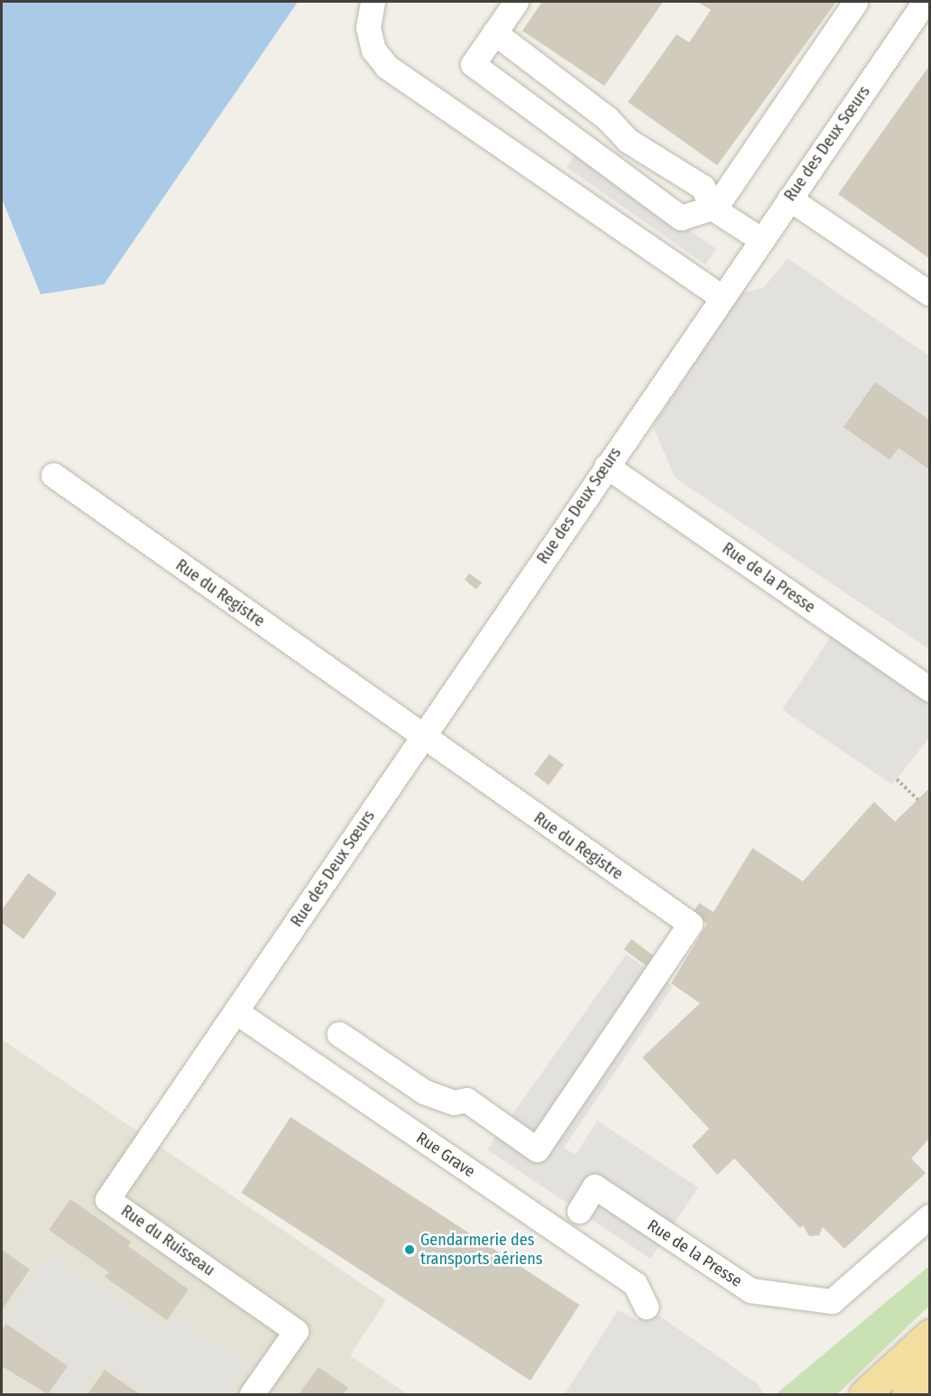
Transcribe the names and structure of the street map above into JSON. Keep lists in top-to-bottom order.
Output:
{
  "streets": {
    "lane": [
      "Rue des Deux Sœurs",
      "Rue de la Presse",
      "Rue du Registre",
      "Rue Grave",
      "Rue du Ruisseau"
    ]
  },
  "crossings": [
    ["Rue des Deux Sœurs", "Rue de la Presse"],
    ["Rue des Deux Sœurs", "Rue du Registre"],
    ["Rue des Deux Sœurs", "Rue Grave"],
    ["Rue des Deux Sœurs", "Rue du Ruisseau"],
    ["Rue Grave", "Rue du Ruisseau"]
  ],
  "places": ["Gendarmerie des transports aériens"]
}
